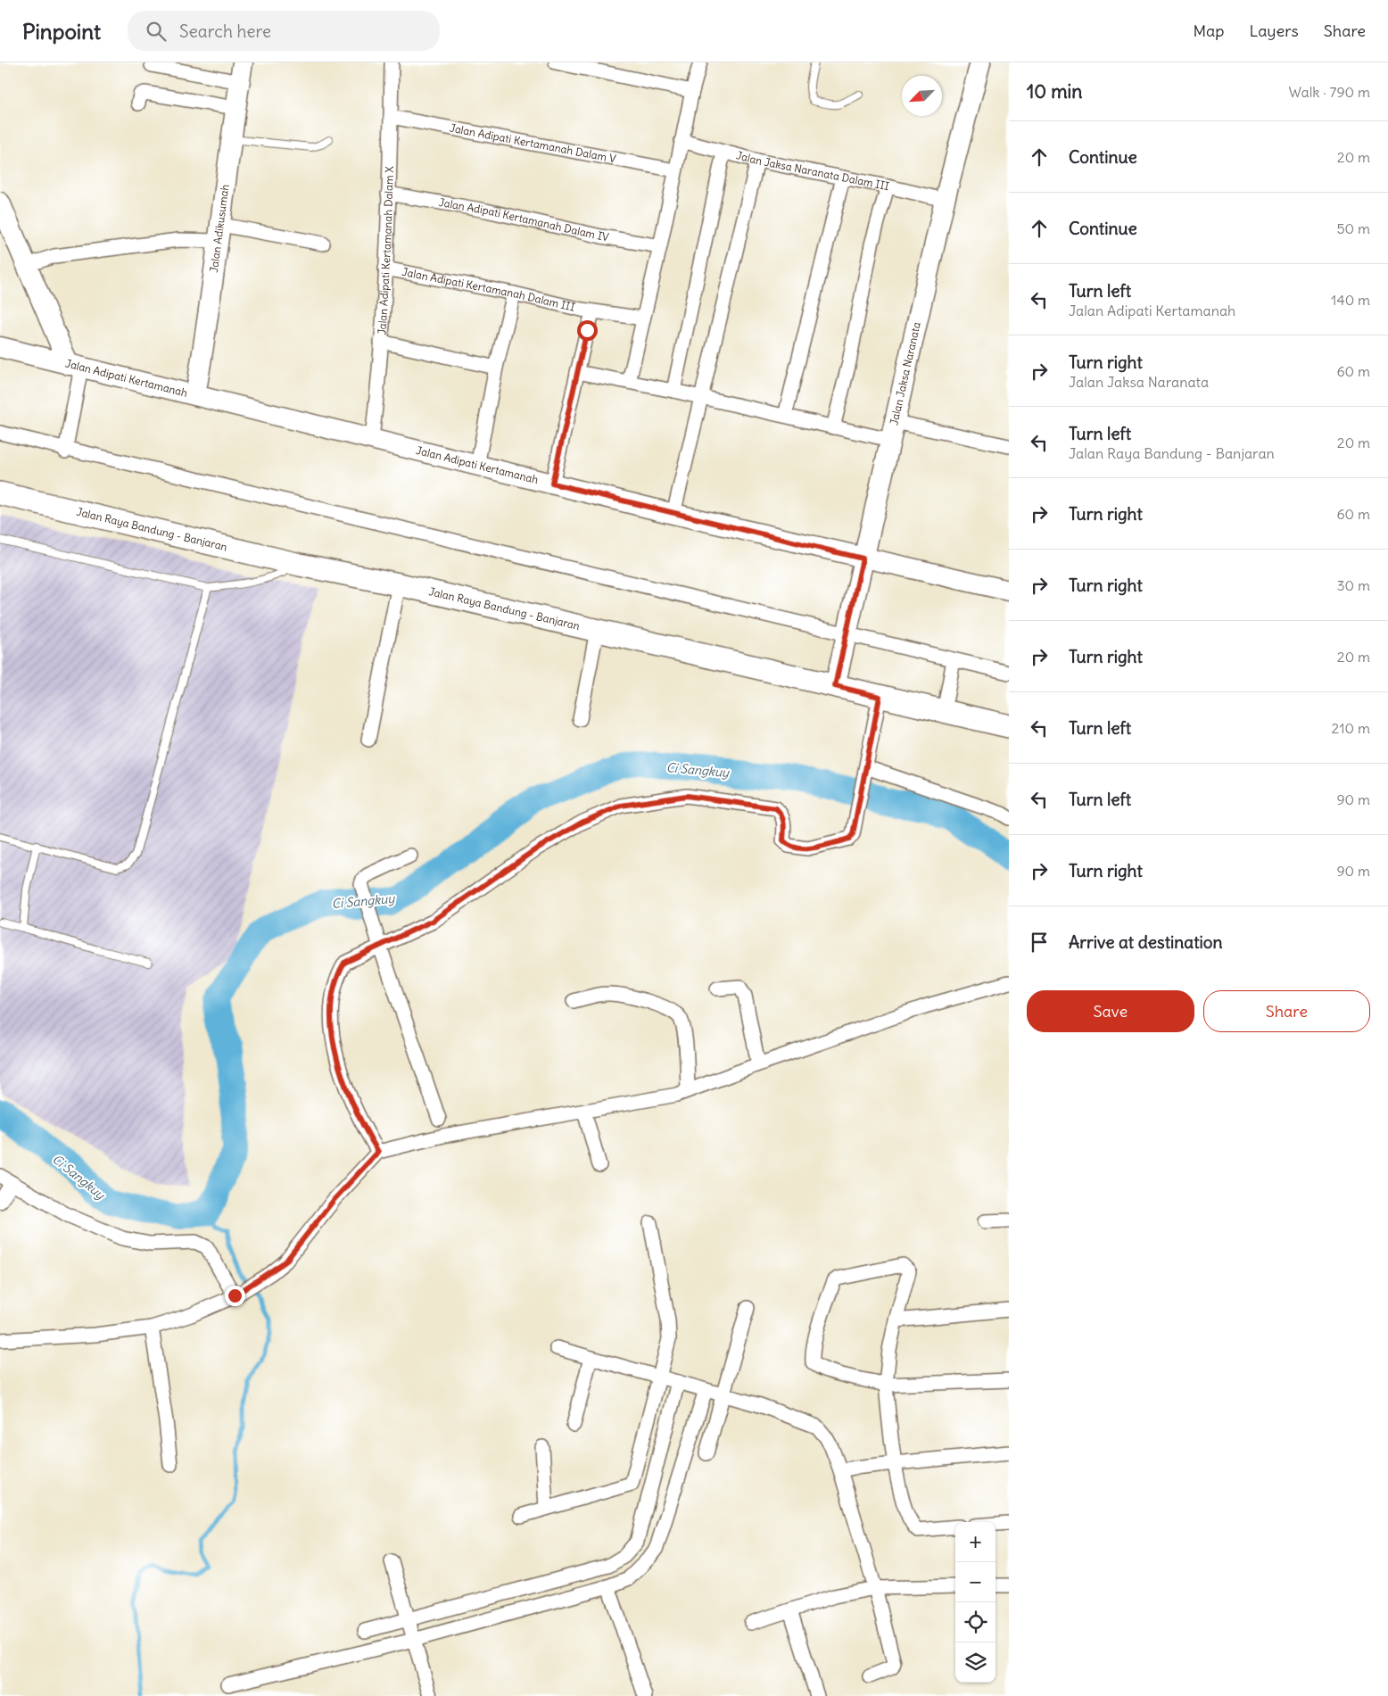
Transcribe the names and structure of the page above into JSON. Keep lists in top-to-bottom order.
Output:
{
  "streets": {
    "main road": [
      "Jalan Adikusumah",
      "Jalan Jaksa Naranata",
      "Jalan Adipati Kertamanah",
      "Jalan Raya Bandung - Banjaran"
    ],
    "street": [
      "Jalan Adipati Kertamanah Dalam V",
      "Jalan Jaksa Naranata Dalam III",
      "Jalan Adipati Kertamanah Dalam IV",
      "Jalan Adipati Kertamanah Dalam X",
      "Jalan Adipati Kertamanah Dalam III"
    ]
  },
  "crossings": [
    ["Jalan Adipati Kertamanah Dalam V", "Jalan Adipati Kertamanah Dalam X"],
    ["Jalan Jaksa Naranata Dalam III", "Jalan Jaksa Naranata"],
    ["Jalan Adipati Kertamanah Dalam IV", "Jalan Adipati Kertamanah Dalam X"],
    ["Jalan Adikusumah", "Jalan Adipati Kertamanah"],
    ["Jalan Adipati Kertamanah Dalam X", "Jalan Adipati Kertamanah Dalam III"],
    ["Jalan Adipati Kertamanah Dalam X", "Jalan Adipati Kertamanah"],
    ["Jalan Jaksa Naranata", "Jalan Adipati Kertamanah"],
    ["Jalan Jaksa Naranata", "Jalan Raya Bandung - Banjaran"]
  ],
  "water": ["Ci Sangkuy"],
  "north": "bottom left",
  "page": {
    "header": "Pinpoint",
    "search": "Search here",
    "nav": ["Map", "Layers", "Share"],
    "heading": ["10 min", "Walk · 790 m"],
    "list": [
      ["Continue", "20 m"],
      ["Continue", "50 m"],
      ["Turn left", "Jalan Adipati Kertamanah", "140 m"],
      ["Turn right", "Jalan Jaksa Naranata", "60 m"],
      ["Turn left", "Jalan Raya Bandung - Banjaran", "20 m"],
      ["Turn right", "60 m"],
      ["Turn right", "30 m"],
      ["Turn right", "20 m"],
      ["Turn left", "210 m"],
      ["Turn left", "90 m"],
      ["Turn right", "90 m"],
      "Arrive at destination"
    ],
    "buttons": ["Save", "Share"],
    "map_buttons": ["+", "−"]
  }
}
